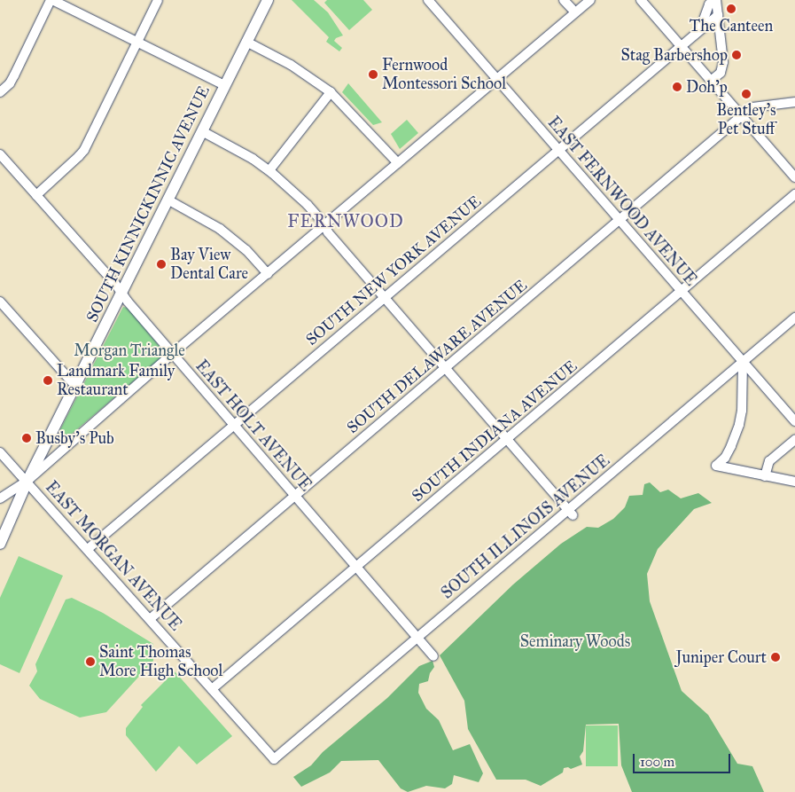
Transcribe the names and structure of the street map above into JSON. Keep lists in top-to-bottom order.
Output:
{
  "streets": {
    "main road": ["SOUTH KINNICKINNIC AVENUE"],
    "street": [
      "EAST FERNWOOD AVENUE",
      "SOUTH NEW YORK AVENUE",
      "SOUTH DELAWARE AVENUE",
      "EAST HOLT AVENUE",
      "SOUTH INDIANA AVENUE",
      "SOUTH ILLINOIS AVENUE",
      "EAST MORGAN AVENUE"
    ]
  },
  "crossings": [
    ["EAST FERNWOOD AVENUE", "SOUTH NEW YORK AVENUE"],
    ["EAST FERNWOOD AVENUE", "SOUTH DELAWARE AVENUE"],
    ["EAST FERNWOOD AVENUE", "SOUTH INDIANA AVENUE"],
    ["EAST FERNWOOD AVENUE", "SOUTH ILLINOIS AVENUE"],
    ["SOUTH KINNICKINNIC AVENUE", "EAST HOLT AVENUE"],
    ["SOUTH KINNICKINNIC AVENUE", "EAST MORGAN AVENUE"],
    ["SOUTH NEW YORK AVENUE", "EAST HOLT AVENUE"],
    ["SOUTH NEW YORK AVENUE", "EAST MORGAN AVENUE"],
    ["SOUTH DELAWARE AVENUE", "EAST HOLT AVENUE"],
    ["SOUTH DELAWARE AVENUE", "EAST MORGAN AVENUE"],
    ["EAST HOLT AVENUE", "SOUTH INDIANA AVENUE"],
    ["EAST HOLT AVENUE", "SOUTH ILLINOIS AVENUE"],
    ["SOUTH INDIANA AVENUE", "EAST MORGAN AVENUE"],
    ["SOUTH ILLINOIS AVENUE", "EAST MORGAN AVENUE"]
  ],
  "districts": ["FERNWOOD"],
  "parks": ["Morgan Triangle", "Seminary Woods"],
  "places": [
    "The Canteen",
    "Stag Barbershop",
    "Fernwood Montessori School",
    "Doh'p",
    "Bentley's Pet Stuff",
    "Bay View Dental Care",
    "Landmark Family Restaurant",
    "Busby's Pub",
    "Juniper Court",
    "Saint Thomas More High School"
  ],
  "scale_bar": "100 m"
}
